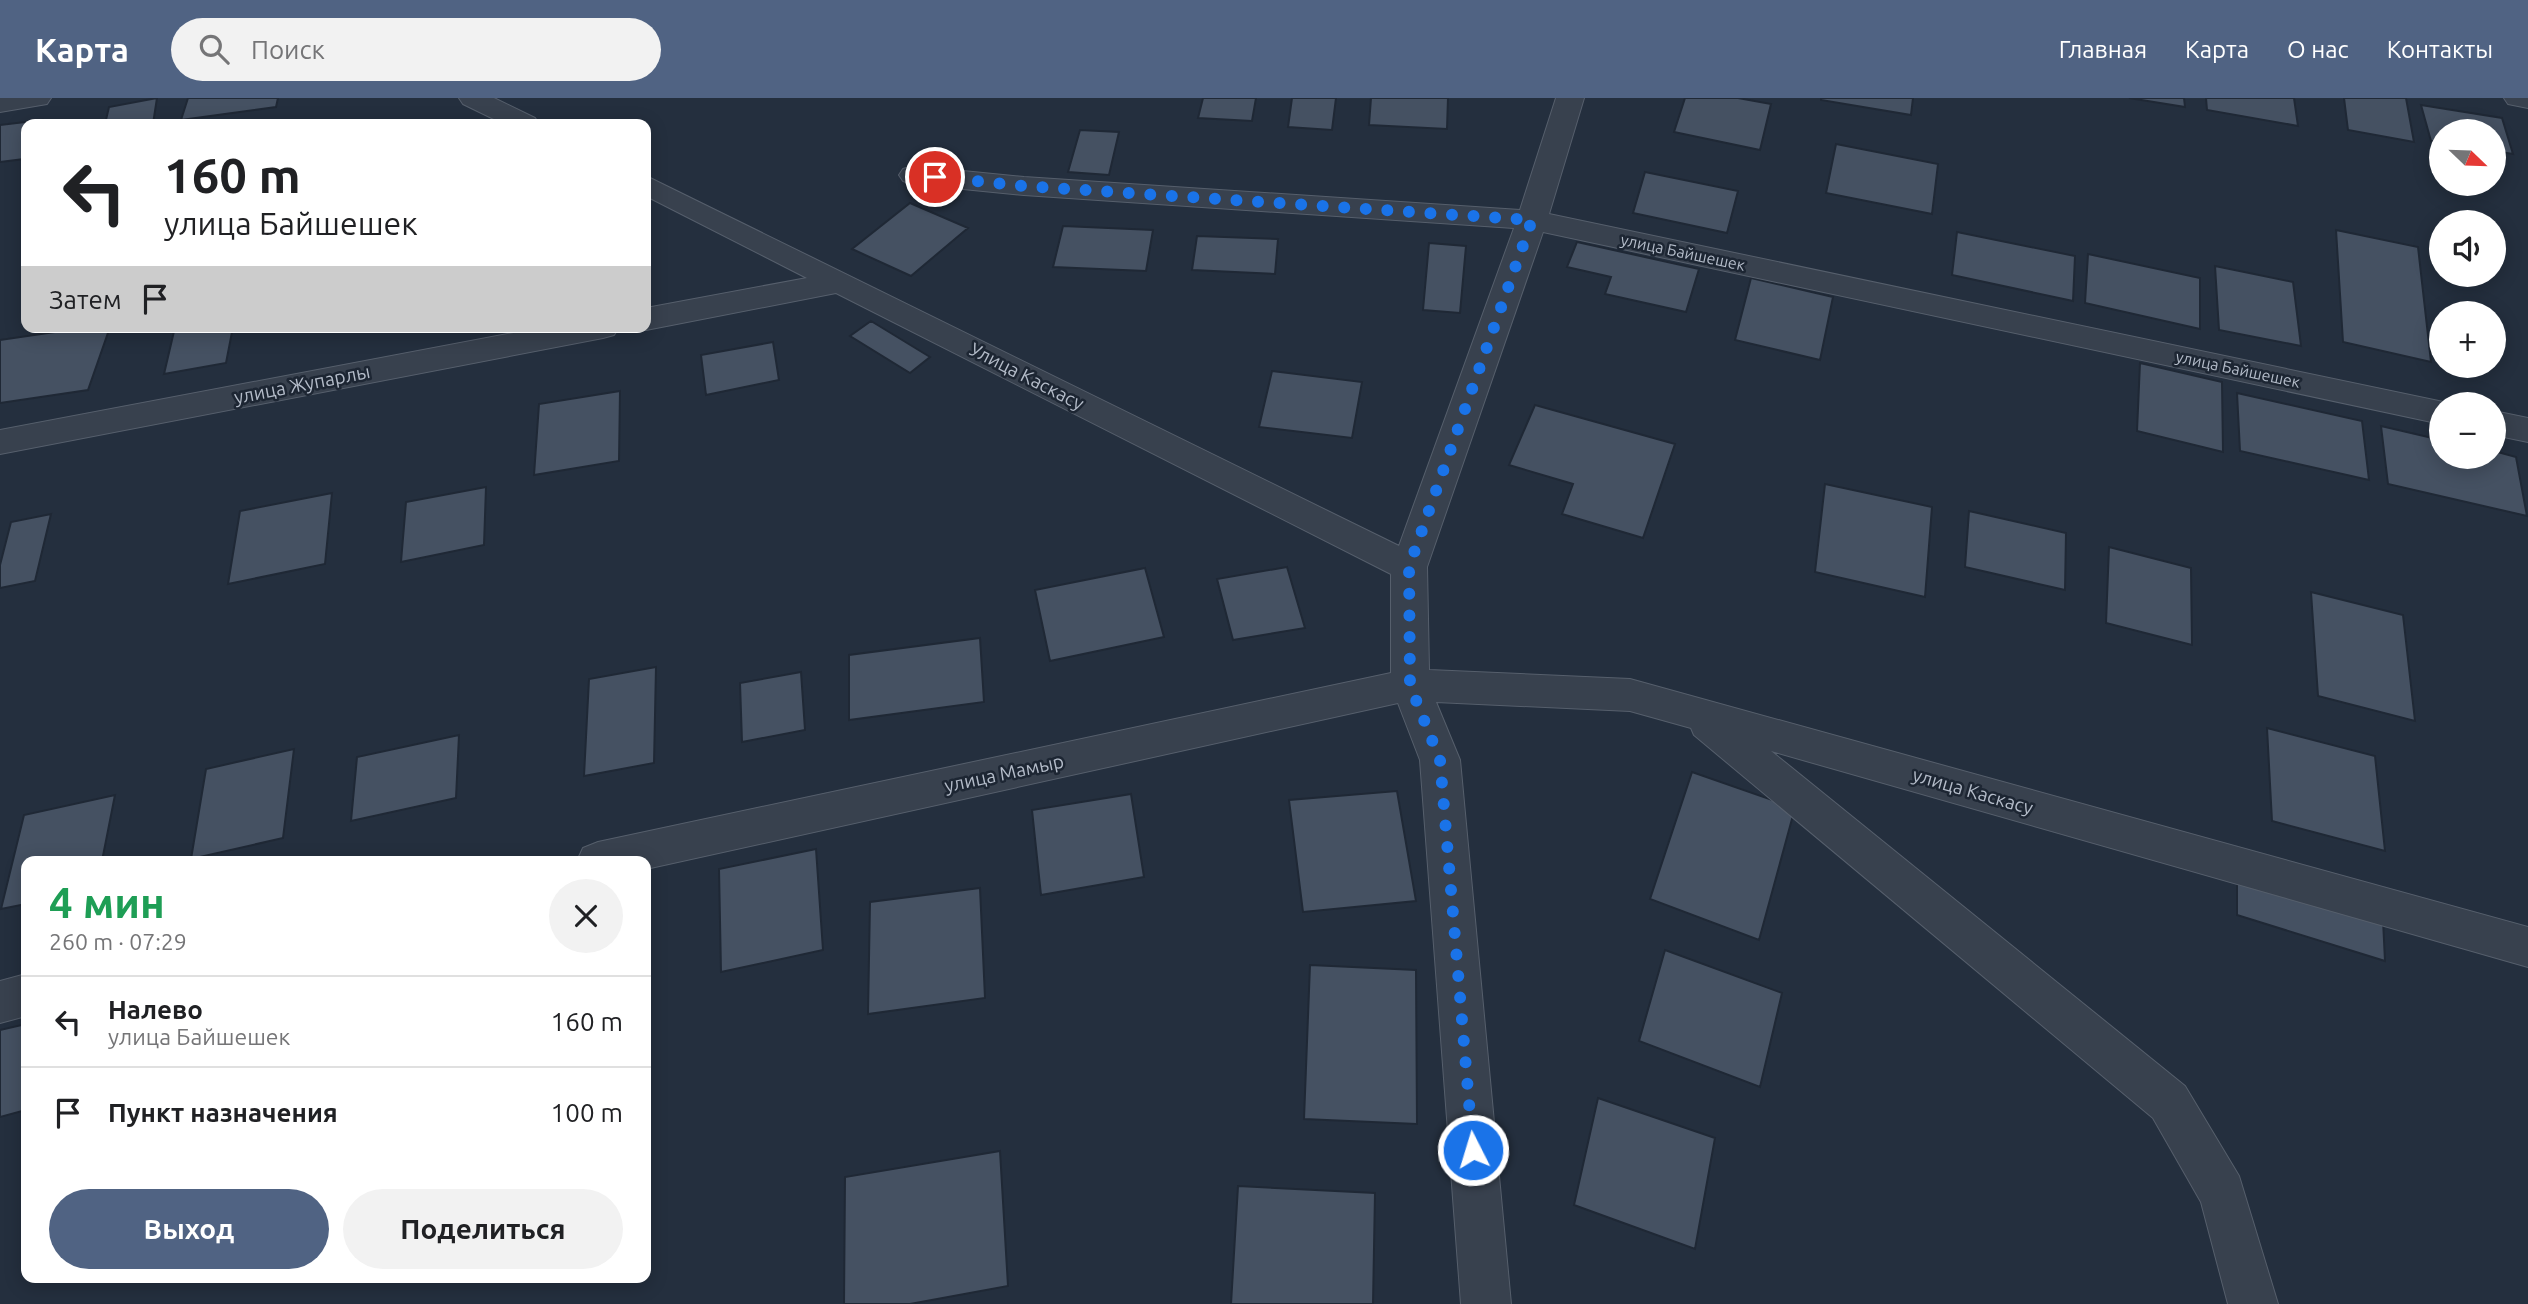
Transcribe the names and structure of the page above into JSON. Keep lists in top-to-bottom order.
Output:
{
  "streets": {
    "street": [
      "улица Байшешек",
      "Улица Каскасу",
      "улица Жупарлы",
      "улица Мамыр",
      "улица Каскасу"
    ]
  },
  "crossings": [
    ["улица Мамыр", "улица Каскасу"]
  ],
  "north": "bottom right",
  "page": {
    "header": "Карта",
    "search": "Поиск",
    "nav": [
      "Главная",
      "Карта",
      "О нас",
      "Контакты"
    ],
    "map_buttons": ["+", "−"],
    "turn": ["160 m", "улица Байшешек"],
    "then": "Затем",
    "heading": ["4 мин", "260 m · 07:29"],
    "list": [
      {
        "name": "Налево",
        "note": "улица Байшешек",
        "value": "160 m"
      },
      {
        "name": "Пункт назначения",
        "value": "100 m"
      }
    ],
    "buttons": ["Выход", "Поделиться"]
  }
}
